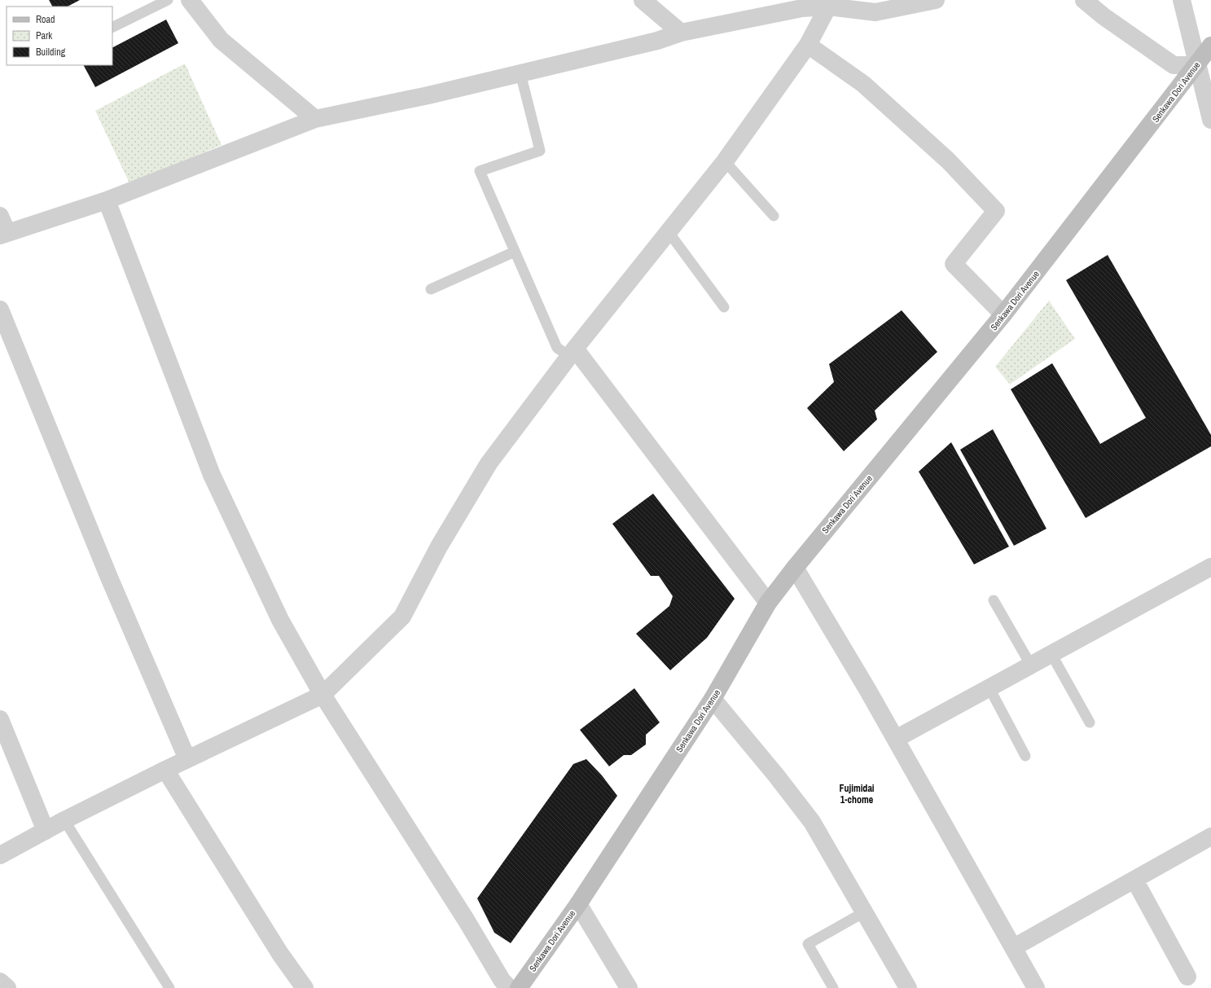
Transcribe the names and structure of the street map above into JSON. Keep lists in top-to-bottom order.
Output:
{
  "streets": {
    "main road": ["Senkawa Dori Avenue"]
  },
  "districts": ["Fujimidai 1-chome"],
  "legend": ["Road", "Park", "Building"]
}
